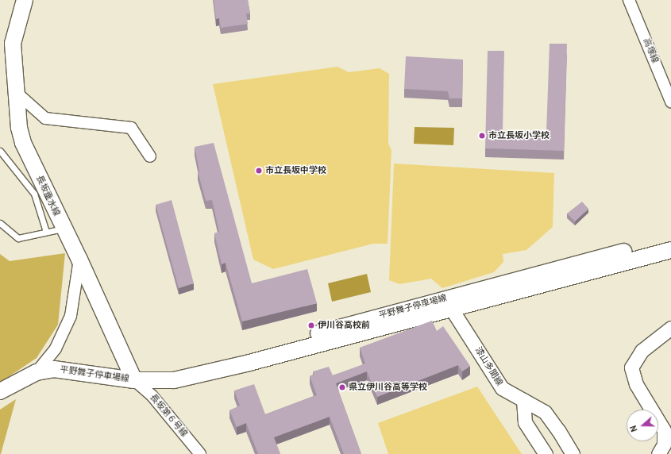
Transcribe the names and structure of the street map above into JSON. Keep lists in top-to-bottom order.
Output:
{
  "streets": {
    "main road": ["長坂垂水線", "平野舞子停車場線"],
    "street": ["高塚線", "漆山多聞線", "長坂第６号線"]
  },
  "crossings": [
    ["長坂垂水線", "平野舞子停車場線"],
    ["長坂垂水線", "長坂第６号線"],
    ["平野舞子停車場線", "漆山多聞線"],
    ["平野舞子停車場線", "長坂第６号線"]
  ],
  "places": [
    "市立長坂小学校",
    "市立長坂中学校",
    "伊川谷高校前",
    "県立伊川谷高等学校"
  ],
  "north": "left"
}
